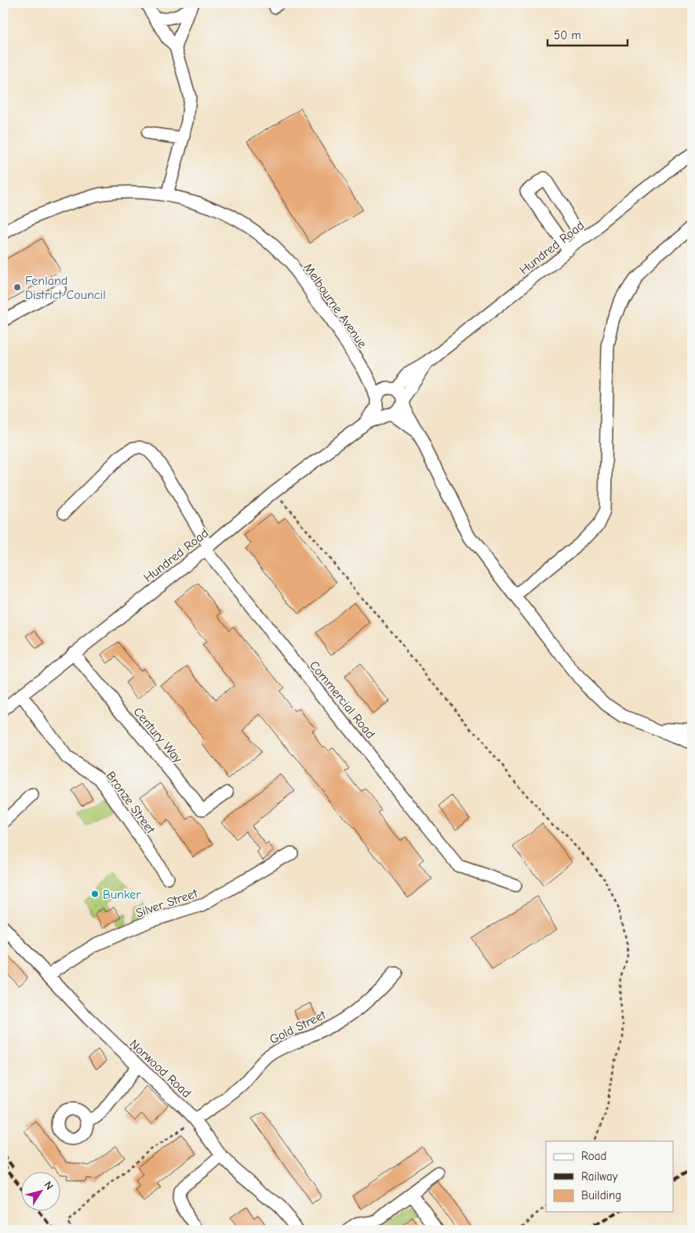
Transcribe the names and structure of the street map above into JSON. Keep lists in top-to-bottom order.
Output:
{
  "streets": {
    "street": [
      "Hundred Road",
      "Melbourne Avenue",
      "Commercial Road",
      "Century Way",
      "Bronze Street",
      "Silver Street",
      "Gold Street",
      "Norwood Road"
    ]
  },
  "crossings": [
    ["Hundred Road", "Melbourne Avenue"],
    ["Hundred Road", "Commercial Road"],
    ["Hundred Road", "Century Way"],
    ["Hundred Road", "Bronze Street"],
    ["Silver Street", "Norwood Road"],
    ["Gold Street", "Norwood Road"]
  ],
  "places": ["Fenland District Council", "Bunker"],
  "legend": ["Road", "Railway", "Building"],
  "scale_bar": "50 m",
  "north": "top right"
}
